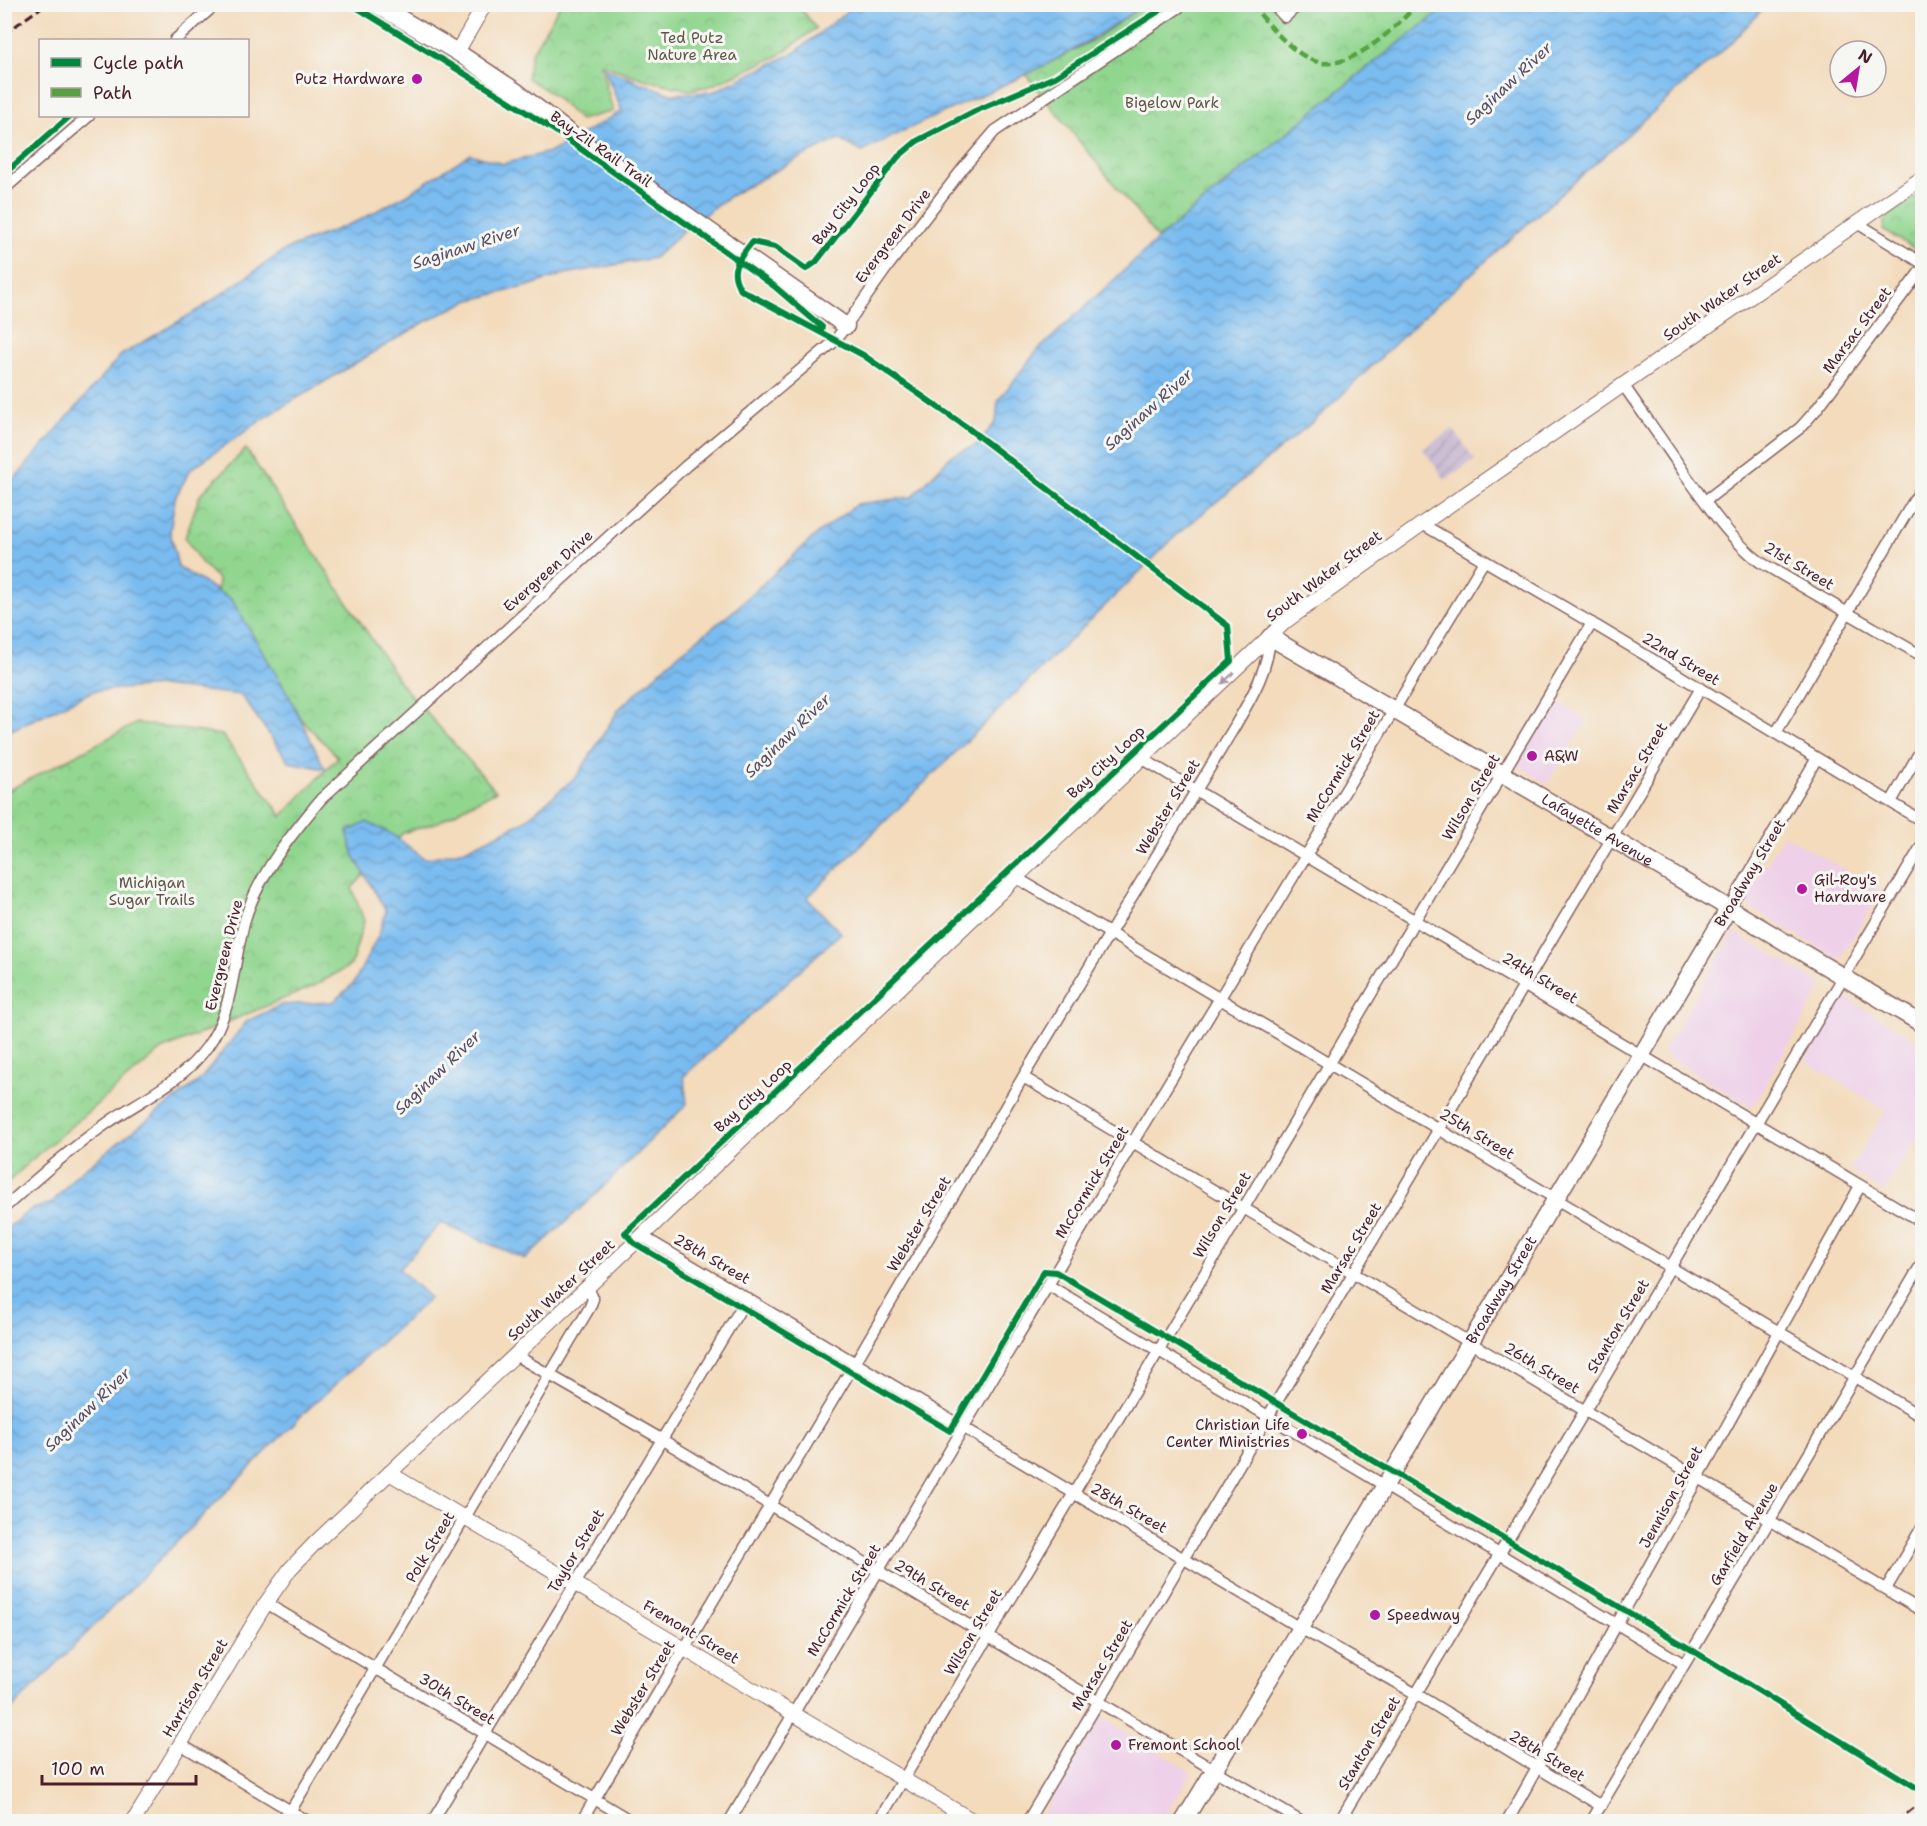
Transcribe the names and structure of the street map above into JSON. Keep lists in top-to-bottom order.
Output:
{
  "streets": {
    "main road": ["Lafayette Avenue", "Broadway Street"],
    "street": [
      "Evergreen Drive",
      "South Water Street",
      "Marsac Street",
      "21st Street",
      "22nd Street",
      "McCormick Street",
      "Wilson Street",
      "Webster Street",
      "24th Street",
      "25th Street",
      "28th Street",
      "Stanton Street",
      "26th Street",
      "Jennison Street",
      "Garfield Avenue",
      "Polk Street",
      "Taylor Street",
      "29th Street",
      "Fremont Street",
      "Harrison Street",
      "30th Street"
    ],
    "cycle path": ["Bay-Zil Rail Trail", "Bay City Loop"]
  },
  "crossings": [
    ["South Water Street", "21st Street"],
    ["South Water Street", "22nd Street"],
    ["South Water Street", "Webster Street"],
    ["South Water Street", "Lafayette Avenue"],
    ["South Water Street", "24th Street"],
    ["South Water Street", "25th Street"],
    ["South Water Street", "28th Street"],
    ["South Water Street", "Polk Street"],
    ["South Water Street", "29th Street"],
    ["South Water Street", "Fremont Street"],
    ["South Water Street", "Harrison Street"],
    ["South Water Street", "30th Street"],
    ["Marsac Street", "21st Street"],
    ["Marsac Street", "22nd Street"],
    ["Marsac Street", "Lafayette Avenue"],
    ["Marsac Street", "24th Street"],
    ["Marsac Street", "25th Street"],
    ["Marsac Street", "28th Street"],
    ["Marsac Street", "26th Street"],
    ["Marsac Street", "29th Street"],
    ["22nd Street", "McCormick Street"],
    ["22nd Street", "Wilson Street"],
    ["22nd Street", "Broadway Street"],
    ["McCormick Street", "Lafayette Avenue"],
    ["McCormick Street", "24th Street"],
    ["McCormick Street", "25th Street"],
    ["McCormick Street", "28th Street"],
    ["McCormick Street", "26th Street"],
    ["McCormick Street", "29th Street"],
    ["McCormick Street", "Fremont Street"],
    ["Wilson Street", "Lafayette Avenue"],
    ["Wilson Street", "24th Street"],
    ["Wilson Street", "25th Street"],
    ["Wilson Street", "28th Street"],
    ["Wilson Street", "26th Street"],
    ["Wilson Street", "29th Street"],
    ["Wilson Street", "Fremont Street"],
    ["Webster Street", "Lafayette Avenue"],
    ["Webster Street", "24th Street"],
    ["Webster Street", "25th Street"],
    ["Webster Street", "28th Street"],
    ["Webster Street", "26th Street"],
    ["Webster Street", "29th Street"],
    ["Webster Street", "Fremont Street"],
    ["Webster Street", "30th Street"],
    ["Lafayette Avenue", "Broadway Street"],
    ["Lafayette Avenue", "Stanton Street"],
    ["Broadway Street", "24th Street"],
    ["Broadway Street", "25th Street"],
    ["Broadway Street", "28th Street"],
    ["Broadway Street", "26th Street"],
    ["Broadway Street", "29th Street"],
    ["24th Street", "Stanton Street"],
    ["24th Street", "Jennison Street"],
    ["25th Street", "Stanton Street"],
    ["25th Street", "Jennison Street"],
    ["25th Street", "Garfield Avenue"],
    ["28th Street", "Stanton Street"],
    ["28th Street", "Jennison Street"],
    ["28th Street", "Garfield Avenue"],
    ["28th Street", "Taylor Street"],
    ["Stanton Street", "26th Street"],
    ["26th Street", "Jennison Street"],
    ["26th Street", "Garfield Avenue"],
    ["Polk Street", "29th Street"],
    ["Polk Street", "Fremont Street"],
    ["Polk Street", "30th Street"],
    ["Taylor Street", "29th Street"],
    ["Taylor Street", "Fremont Street"],
    ["Taylor Street", "30th Street"],
    ["Harrison Street", "30th Street"]
  ],
  "water": ["Saginaw River"],
  "parks": ["Ted Putz Nature Area", "Bigelow Park", "Michigan Sugar Trails"],
  "places": [
    "Putz Hardware",
    "A&W",
    "Gil-Roy's Hardware",
    "Christian Life Center Ministries",
    "Speedway",
    "Fremont School"
  ],
  "legend": ["Cycle path", "Path"],
  "scale_bar": "100 m",
  "north": "top right"
}
